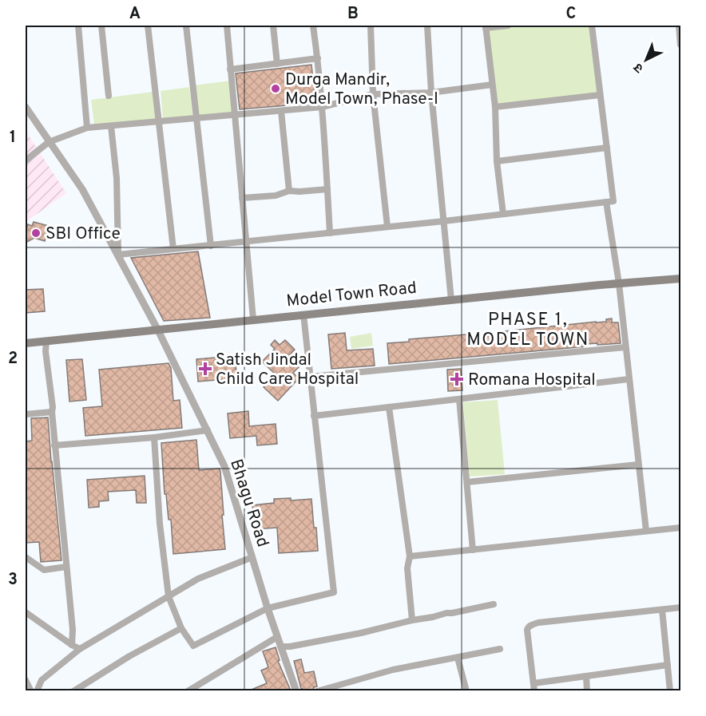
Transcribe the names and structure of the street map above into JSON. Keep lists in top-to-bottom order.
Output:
{
  "streets": {
    "main road": ["Model Town Road"],
    "street": ["Bhagu Road"]
  },
  "crossings": [
    ["Model Town Road", "Bhagu Road"]
  ],
  "districts": ["PHASE 1, MODEL TOWN"],
  "places": {
    "other": ["Durga Mandir, Model Town, Phase-I", "SBI Office"],
    "health": ["Satish Jindal Child Care Hospital", "Romana Hospital"]
  },
  "north": "bottom left",
  "grid": {
    "columns": ["A", "B", "C"],
    "rows": ["1", "2", "3"]
  }
}
